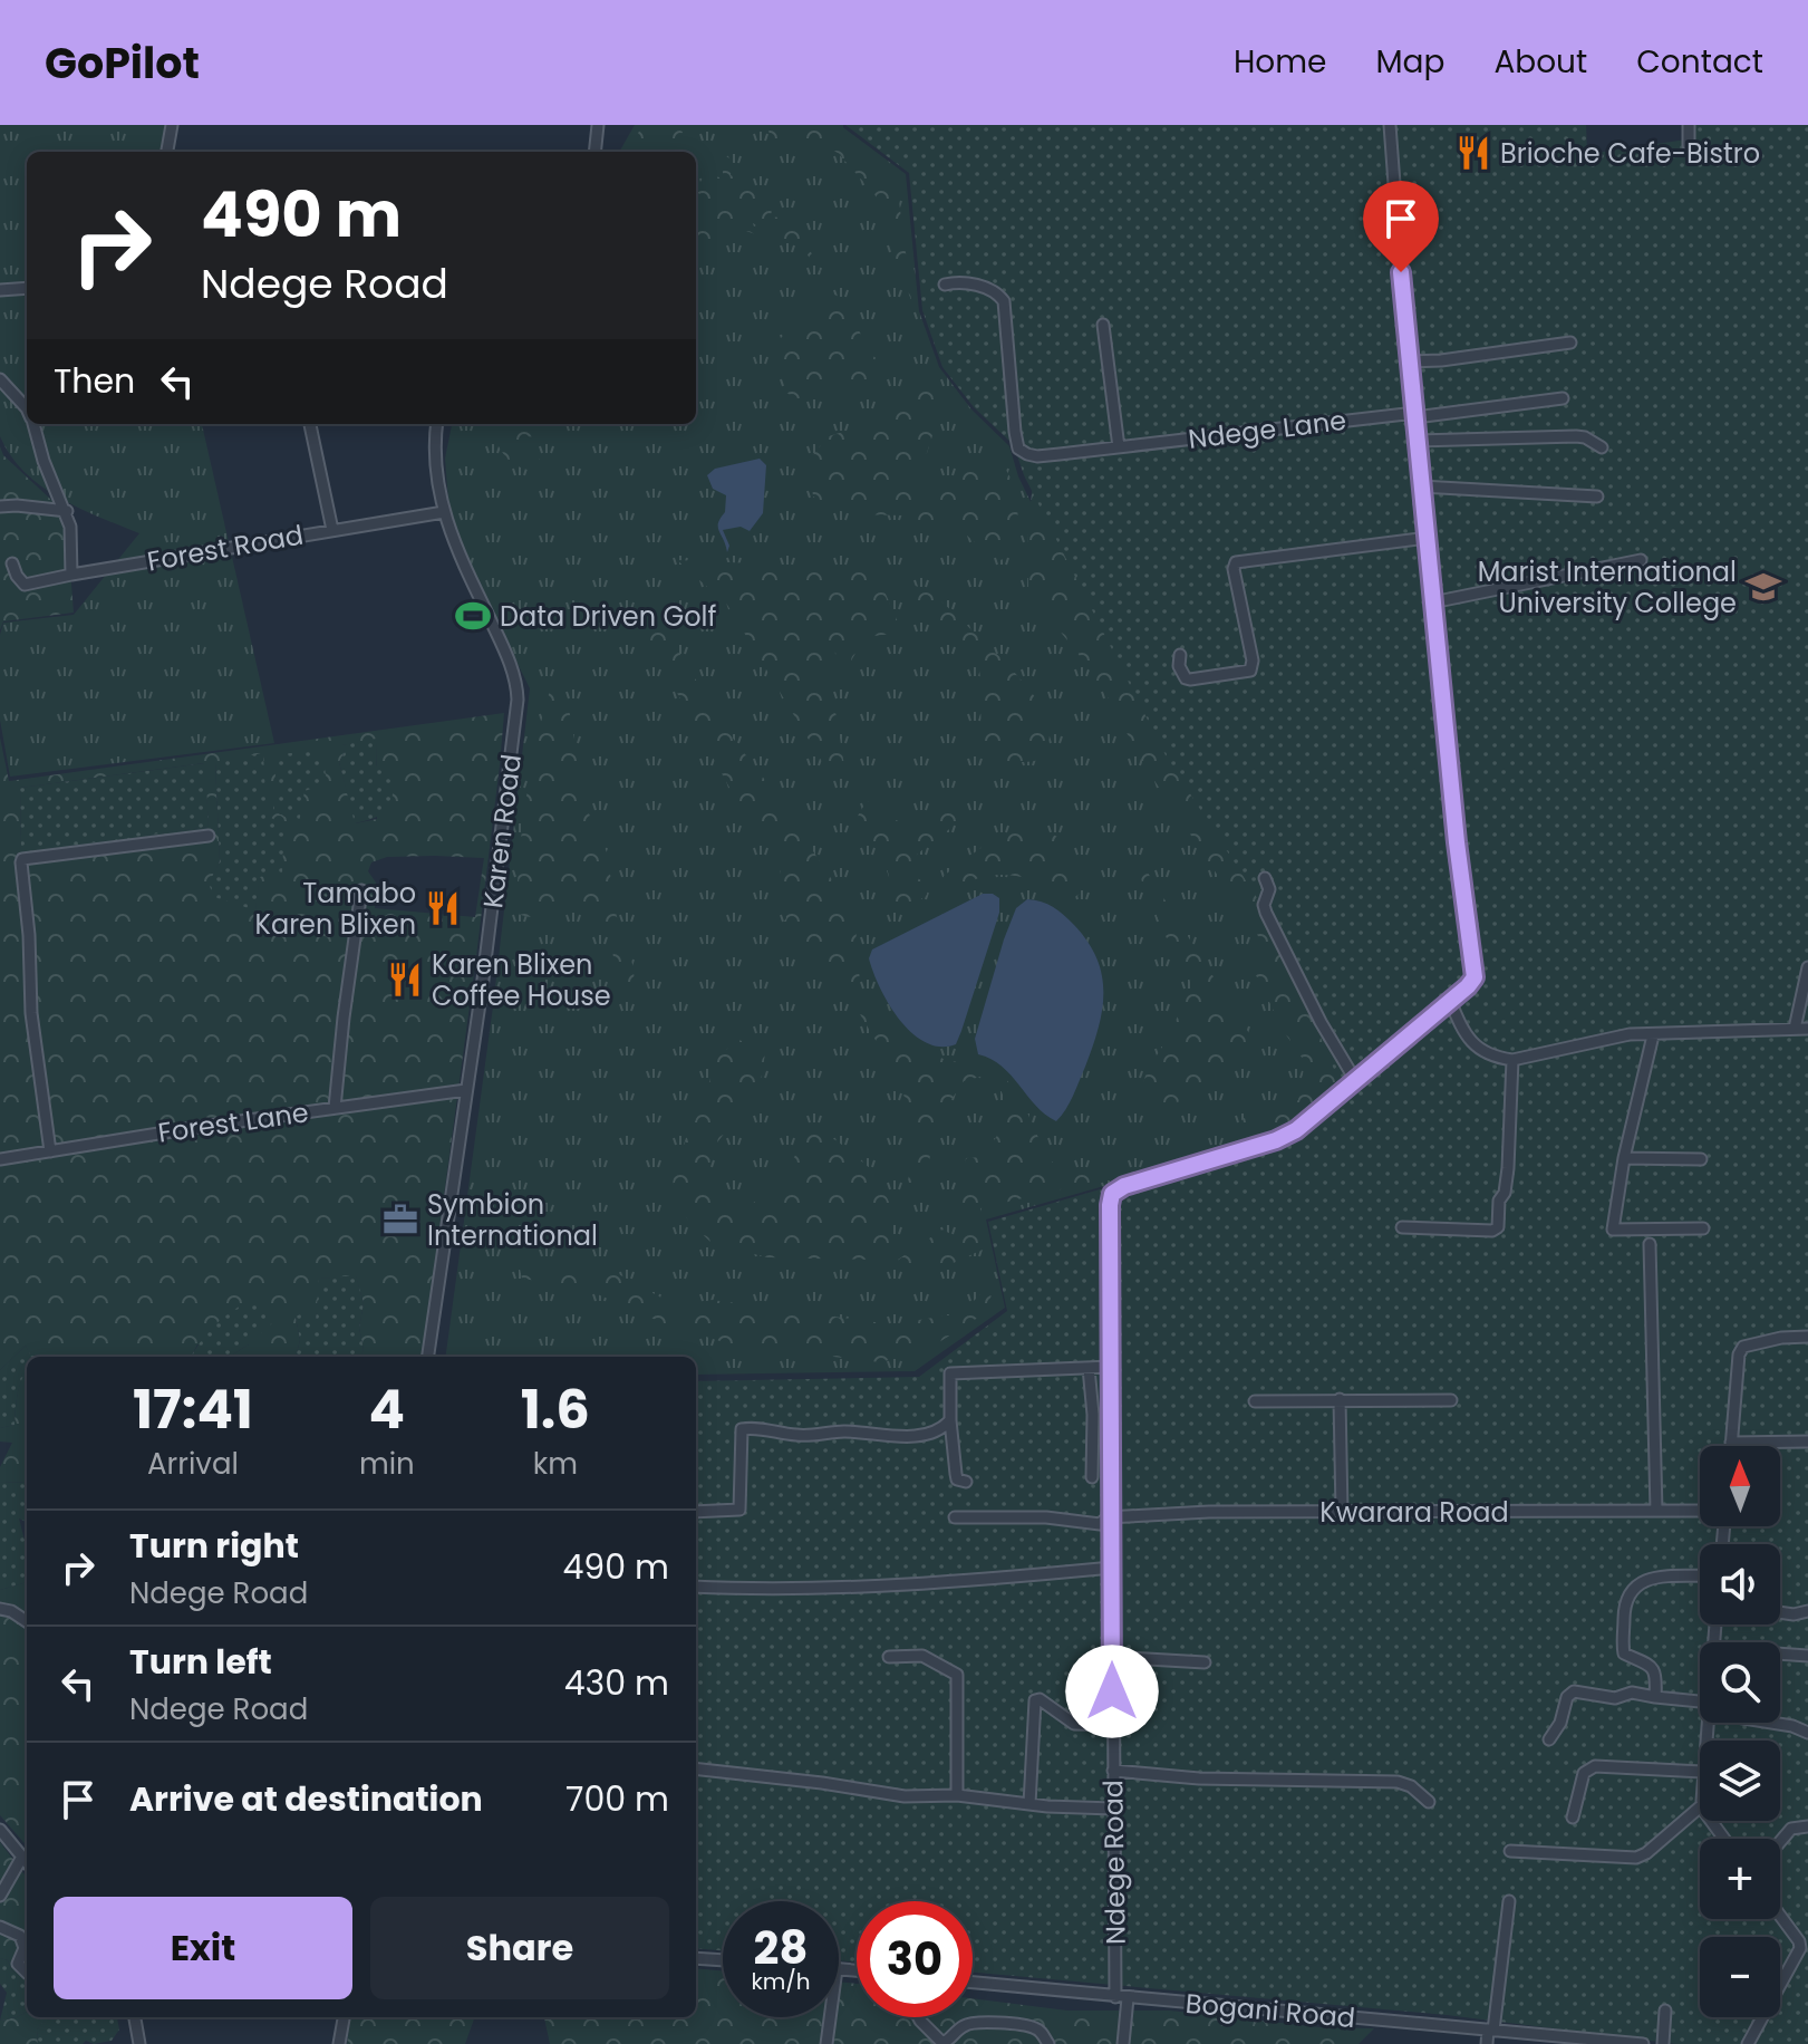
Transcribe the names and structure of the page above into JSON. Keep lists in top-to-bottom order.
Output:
{
  "streets": {
    "street": [
      "Ndege Lane",
      "Forest Road",
      "Karen Road",
      "Forest Lane",
      "Kwarara Road",
      "Ndege Road",
      "Bogani Road"
    ]
  },
  "crossings": [
    ["Ndege Lane", "Ndege Road"],
    ["Forest Road", "Karen Road"],
    ["Karen Road", "Forest Lane"],
    ["Kwarara Road", "Ndege Road"],
    ["Ndege Road", "Bogani Road"]
  ],
  "places": {
    "restaurant": ["Brioche Cafe-Bistro", "Tamabo Karen Blixen", "Karen Blixen Coffee House"],
    "school or university": ["Marist International University College"],
    "sports": ["Data Driven Golf"],
    "office": ["Symbion International"]
  },
  "north": "top",
  "page": {
    "header": "GoPilot",
    "nav": [
      "Home",
      "Map",
      "About",
      "Contact"
    ],
    "turn": ["490 m", "Ndege Road"],
    "then": "Then",
    "eta": [
      "17:41",
      "Arrival",
      "4",
      "min",
      "1.6",
      "km"
    ],
    "map_buttons": ["+", "−"],
    "list": [
      {
        "name": "Turn right",
        "note": "Ndege Road",
        "value": "490 m"
      },
      {
        "name": "Turn left",
        "note": "Ndege Road",
        "value": "430 m"
      },
      {
        "name": "Arrive at destination",
        "value": "700 m"
      }
    ],
    "buttons": ["Exit", "Share"],
    "speed": "28 km/h",
    "limit": "30"
  }
}
